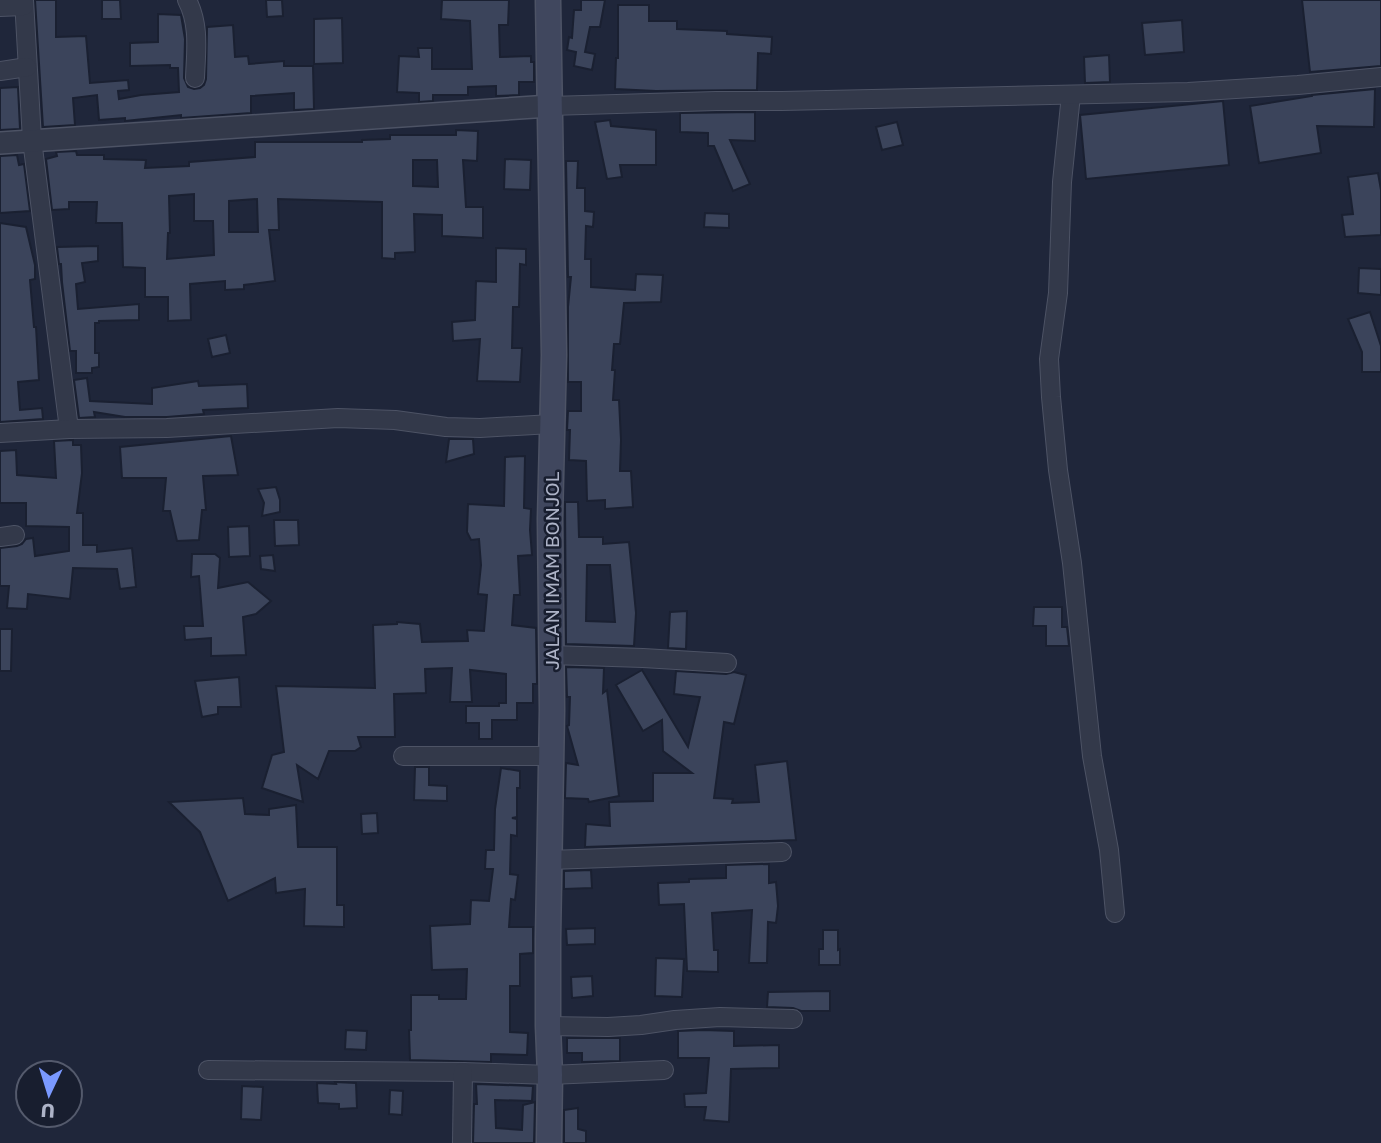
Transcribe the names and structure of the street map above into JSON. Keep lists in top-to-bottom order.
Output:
{
  "streets": {
    "main road": ["JALAN IMAM BONJOL"]
  },
  "north": "bottom"
}
